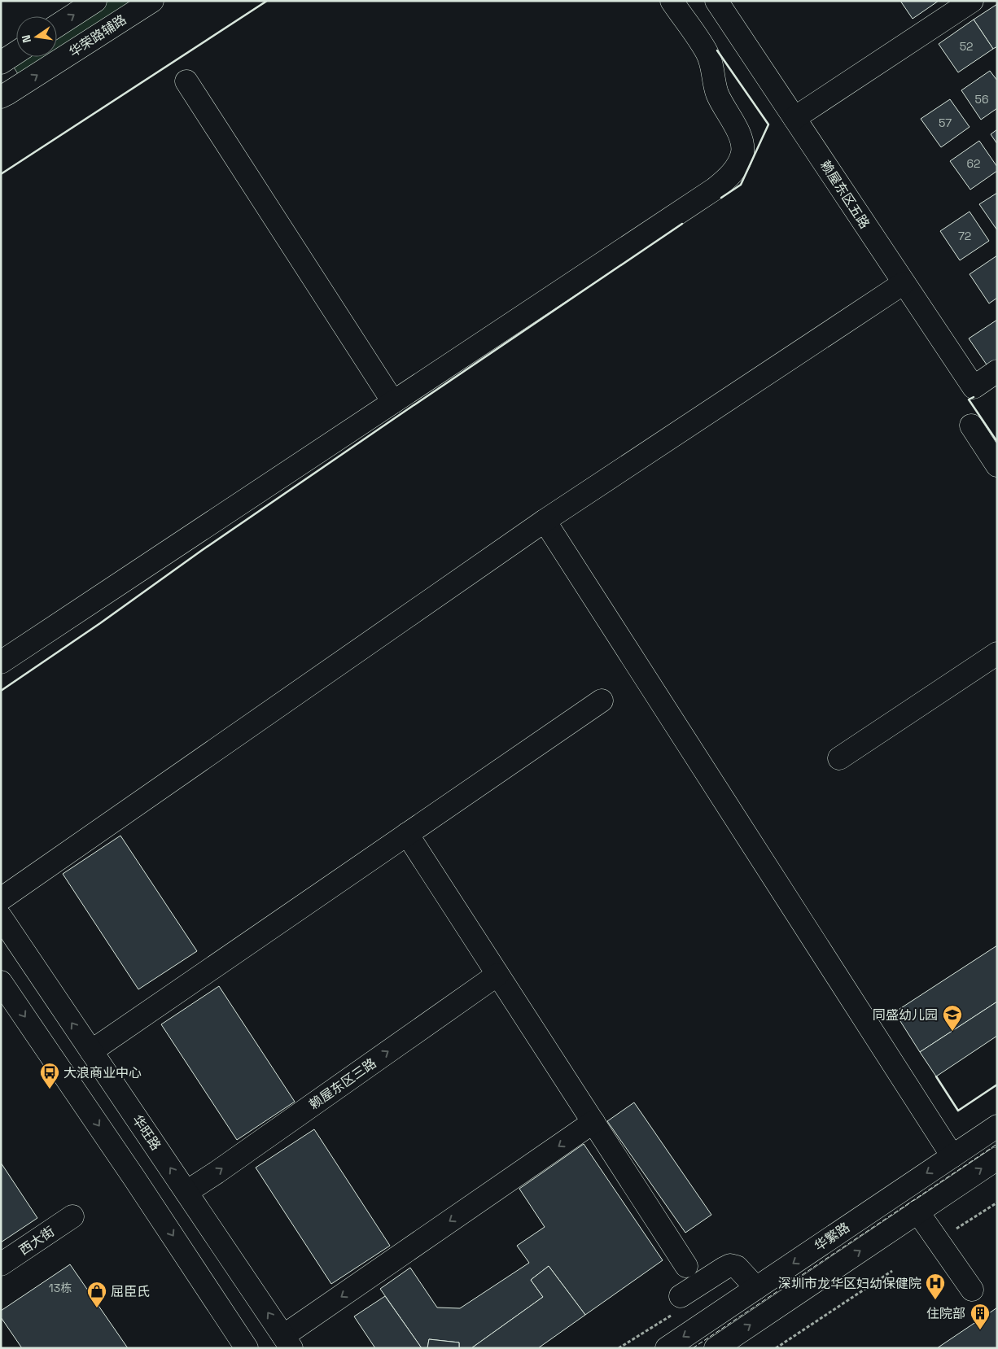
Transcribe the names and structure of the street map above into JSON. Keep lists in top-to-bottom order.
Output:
{
  "streets": {
    "street": [
      "华荣路辅路",
      "赖屋东区五路",
      "赖屋东区三路",
      "华旺路",
      "华繁路",
      "西大街"
    ]
  },
  "crossings": [
    ["赖屋东区三路", "华旺路"]
  ],
  "places": {
    "school or university": ["同盛幼儿园"],
    "bus stop": ["大浪商业中心"],
    "hospital": ["深圳市龙华区妇幼保健院"],
    "shop": ["屈臣氏"],
    "building": ["住院部"]
  },
  "house_numbers": [
    "52",
    "56",
    "57",
    "62",
    "72",
    "13栋"
  ],
  "north": "left"
}
